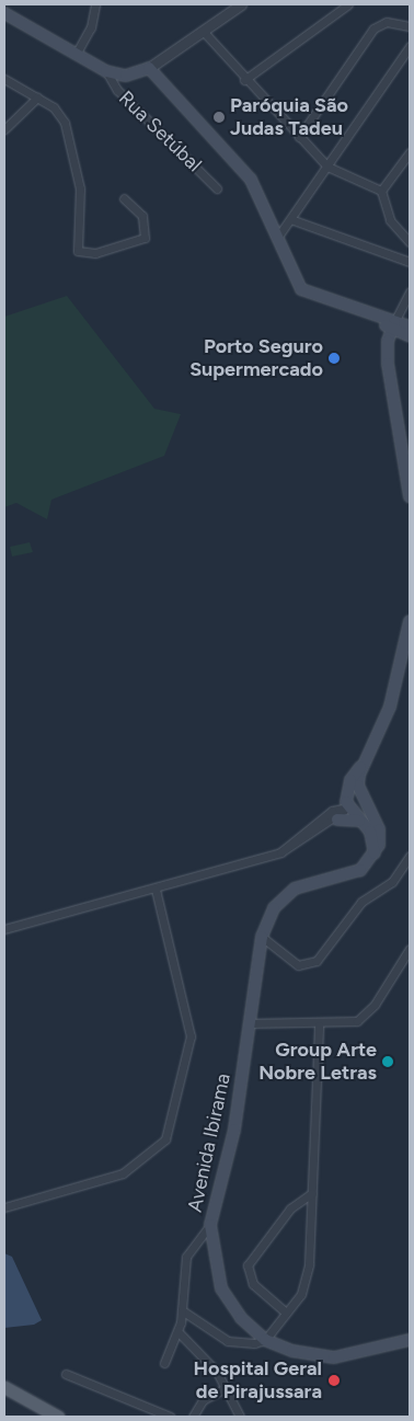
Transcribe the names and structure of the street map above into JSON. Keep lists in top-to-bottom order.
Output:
{
  "streets": {
    "main road": ["Avenida Ibirama"],
    "street": ["Rua Setúbal"]
  },
  "places": [
    "Paróquia São Judas Tadeu",
    "Porto Seguro Supermercado",
    "Group Arte Nobre Letras",
    "Hospital Geral de Pirajussara"
  ]
}
